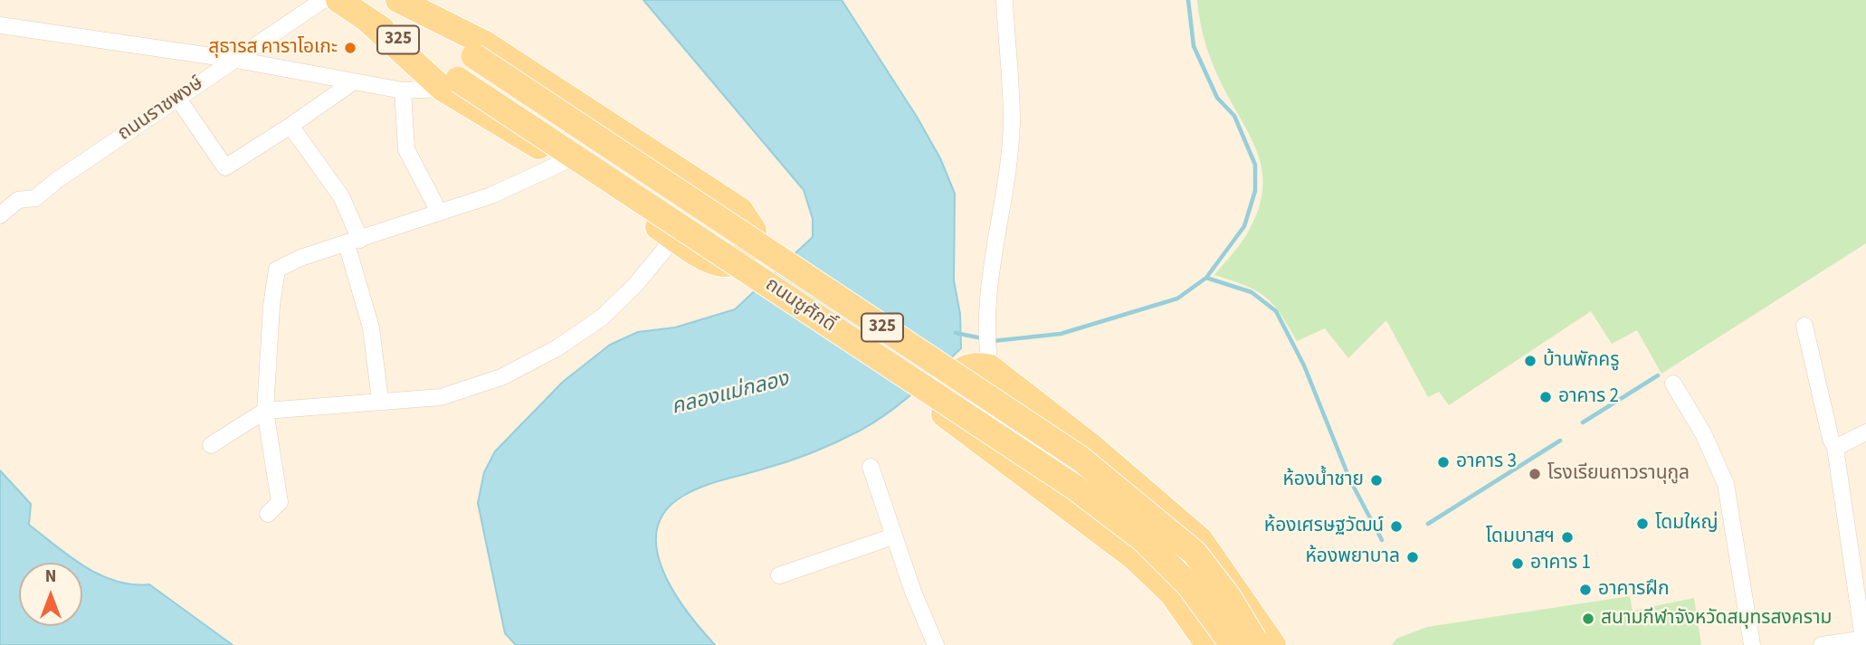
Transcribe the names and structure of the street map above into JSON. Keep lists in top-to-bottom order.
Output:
{
  "streets": {
    "main road": ["325", "ถนนชูศักดิ์"],
    "street": ["ถนนราชพงษ์"]
  },
  "water": ["คลองแม่กลอง"],
  "places": [
    "สุธารส คาราโอเกะ",
    "บ้านพักครู",
    "อาคาร 2",
    "อาคาร 3",
    "โรงเรียนถาวรานุกูล",
    "ห้องน้ำชาย",
    "โดมใหญ่",
    "ห้องเศรษฐวัฒน์",
    "โดมบาสฯ",
    "ห้องพยาบาล",
    "อาคาร 1",
    "อาคารฝึก",
    "สนามกีฬาจังหวัดสมุทรสงคราม"
  ],
  "north": "top"
}
